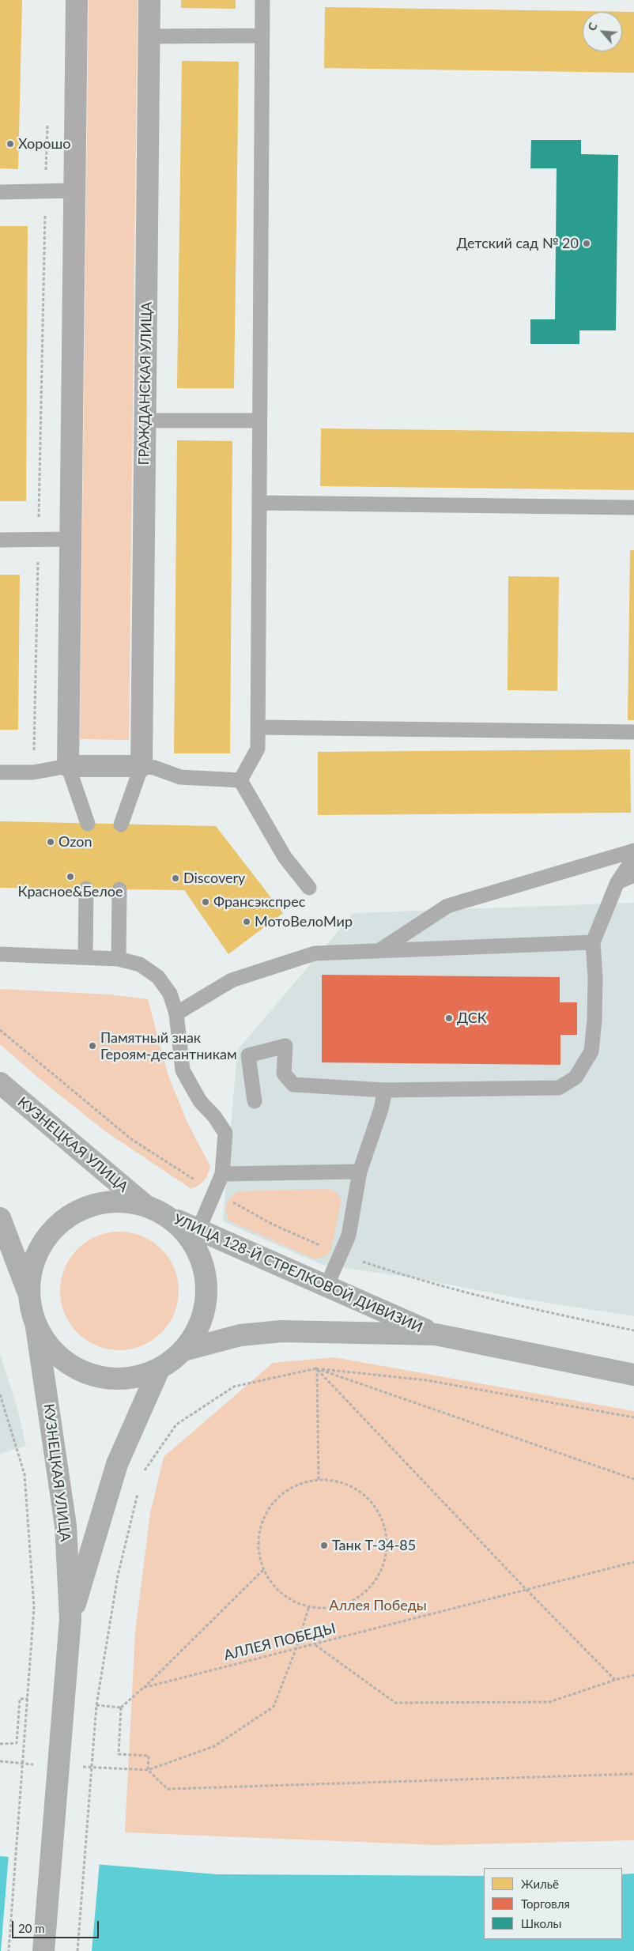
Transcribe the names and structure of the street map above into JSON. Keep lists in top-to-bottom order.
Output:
{
  "streets": {
    "main road": ["КУЗНЕЦКАЯ УЛИЦА", "УЛИЦА 128-Й СТРЕЛКОВОЙ ДИВИЗИИ"],
    "street": ["ГРАЖДАНСКАЯ УЛИЦА"],
    "path": ["АЛЛЕЯ ПОБЕДЫ"]
  },
  "crossings": [
    ["КУЗНЕЦКАЯ УЛИЦА", "УЛИЦА 128-Й СТРЕЛКОВОЙ ДИВИЗИИ"]
  ],
  "parks": ["Аллея Победы"],
  "places": [
    "Хорошо",
    "Детский сад № 20",
    "Ozon",
    "Красное&Белое",
    "Discovery",
    "Франсэкспрес",
    "МотоВелоМир",
    "ДСК",
    "Памятный знак Героям-десантникам",
    "Танк Т-34-85"
  ],
  "legend": ["Жильё", "Торговля", "Школы"],
  "scale_bar": "20 m",
  "north": "top left"
}
